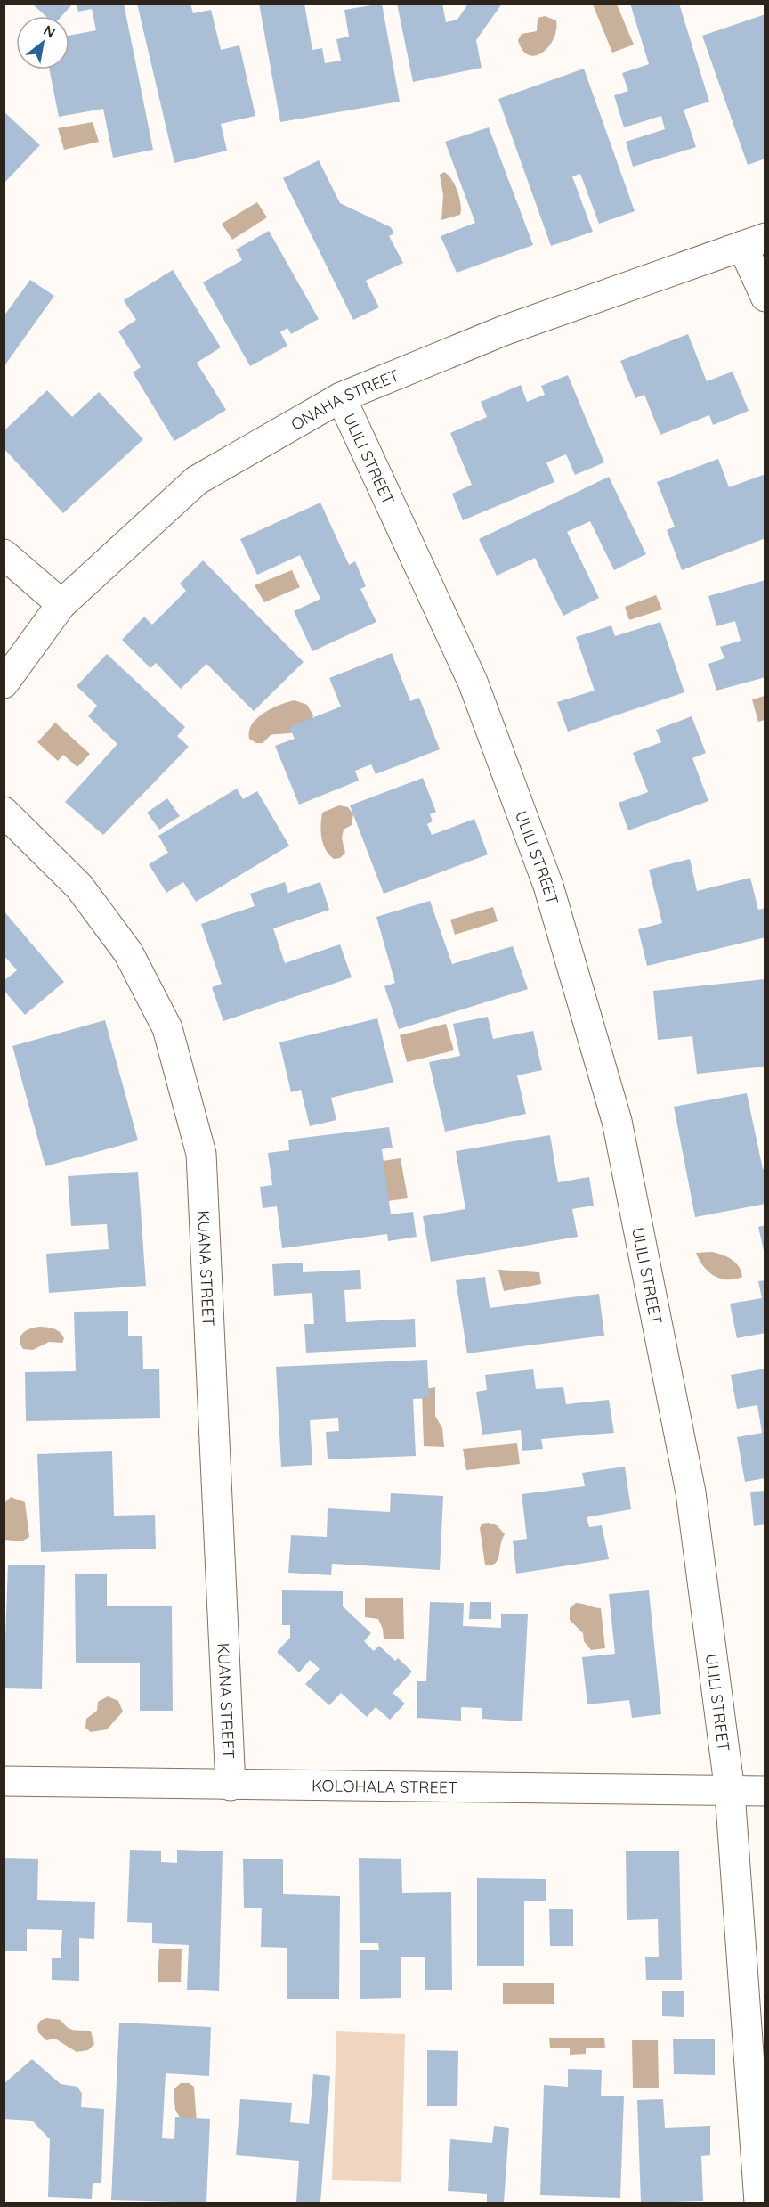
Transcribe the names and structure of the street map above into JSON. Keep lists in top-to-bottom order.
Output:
{
  "streets": {
    "street": [
      "ONAHA STREET",
      "ULILI STREET",
      "KUANA STREET",
      "KOLOHALA STREET"
    ]
  },
  "crossings": [
    ["ONAHA STREET", "ULILI STREET"],
    ["ULILI STREET", "KOLOHALA STREET"],
    ["KUANA STREET", "KOLOHALA STREET"]
  ],
  "north": "top right"
}
